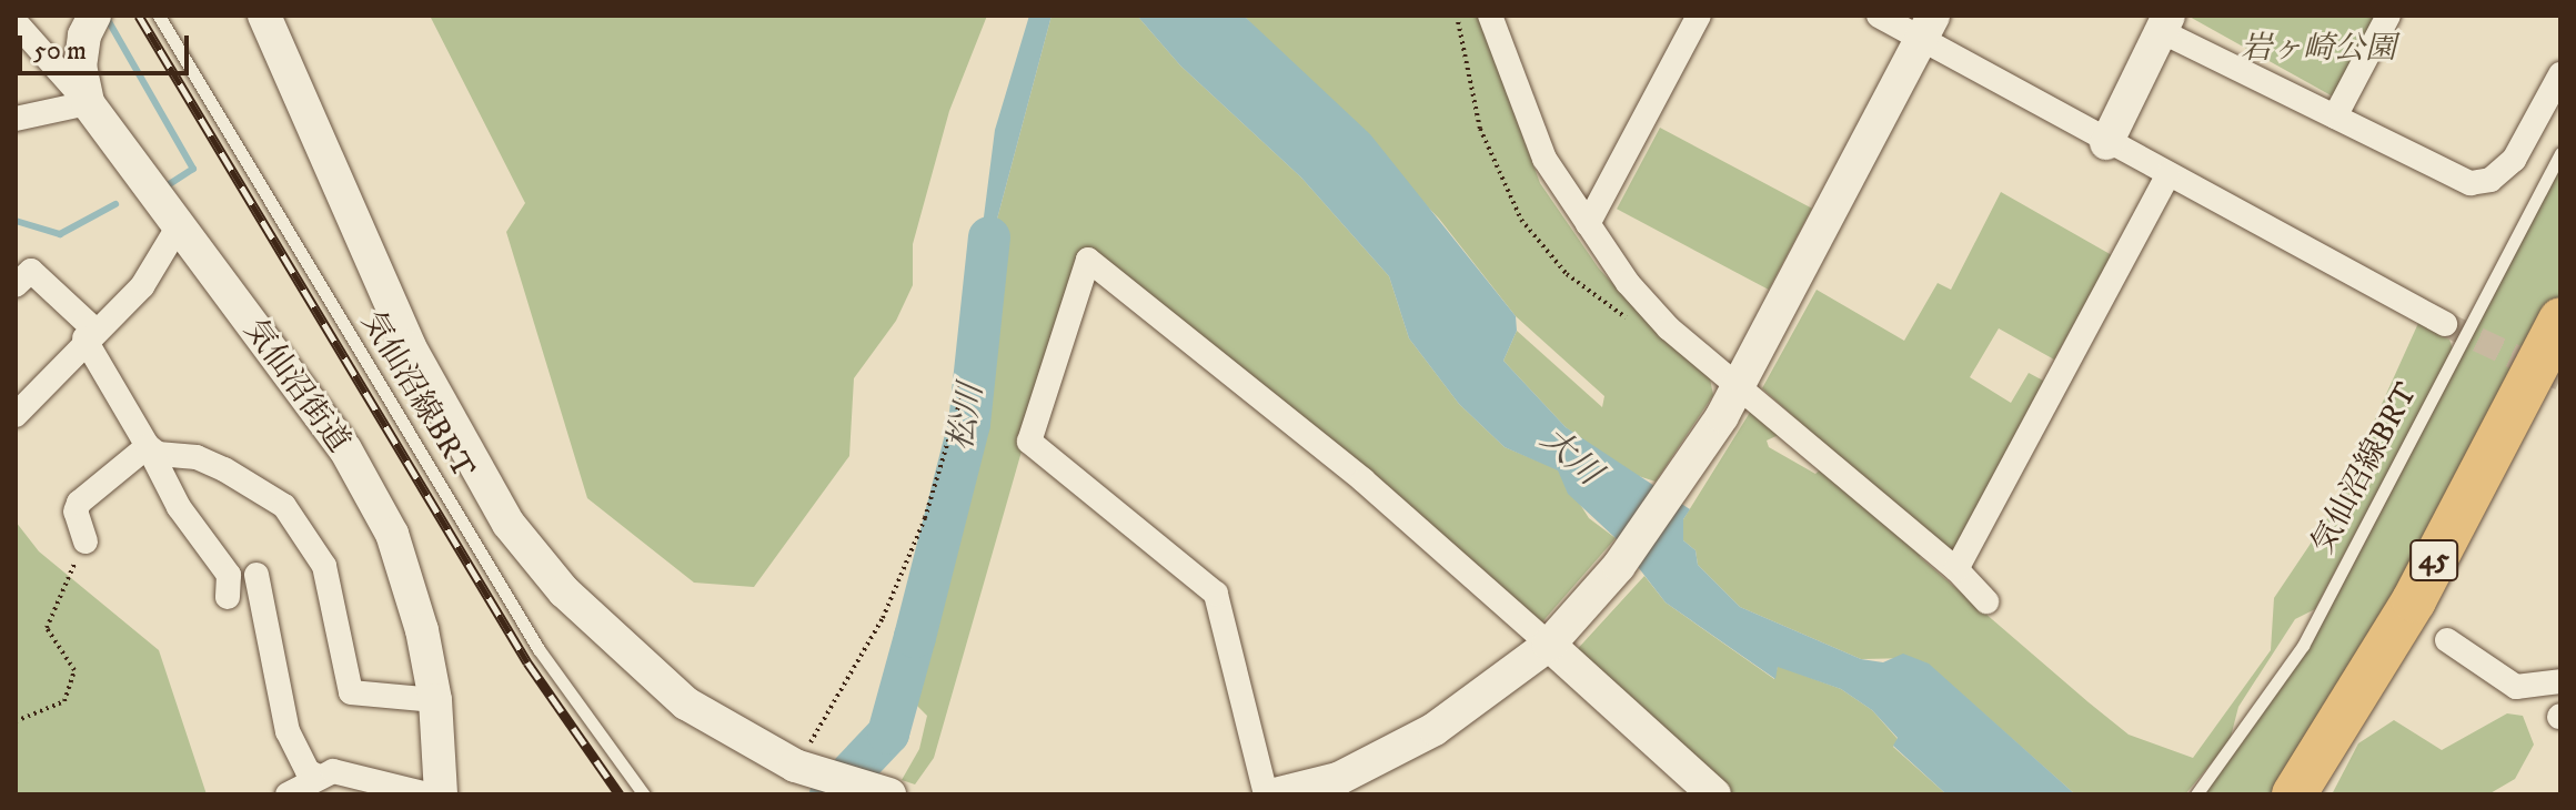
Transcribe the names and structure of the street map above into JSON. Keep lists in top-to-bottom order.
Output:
{
  "streets": {
    "highway": ["45"],
    "street": ["気仙沼街道"],
    "lane": ["気仙沼線BRT"]
  },
  "water": ["松川", "大川"],
  "parks": ["岩ヶ崎公園"],
  "scale_bar": "50 m"
}
